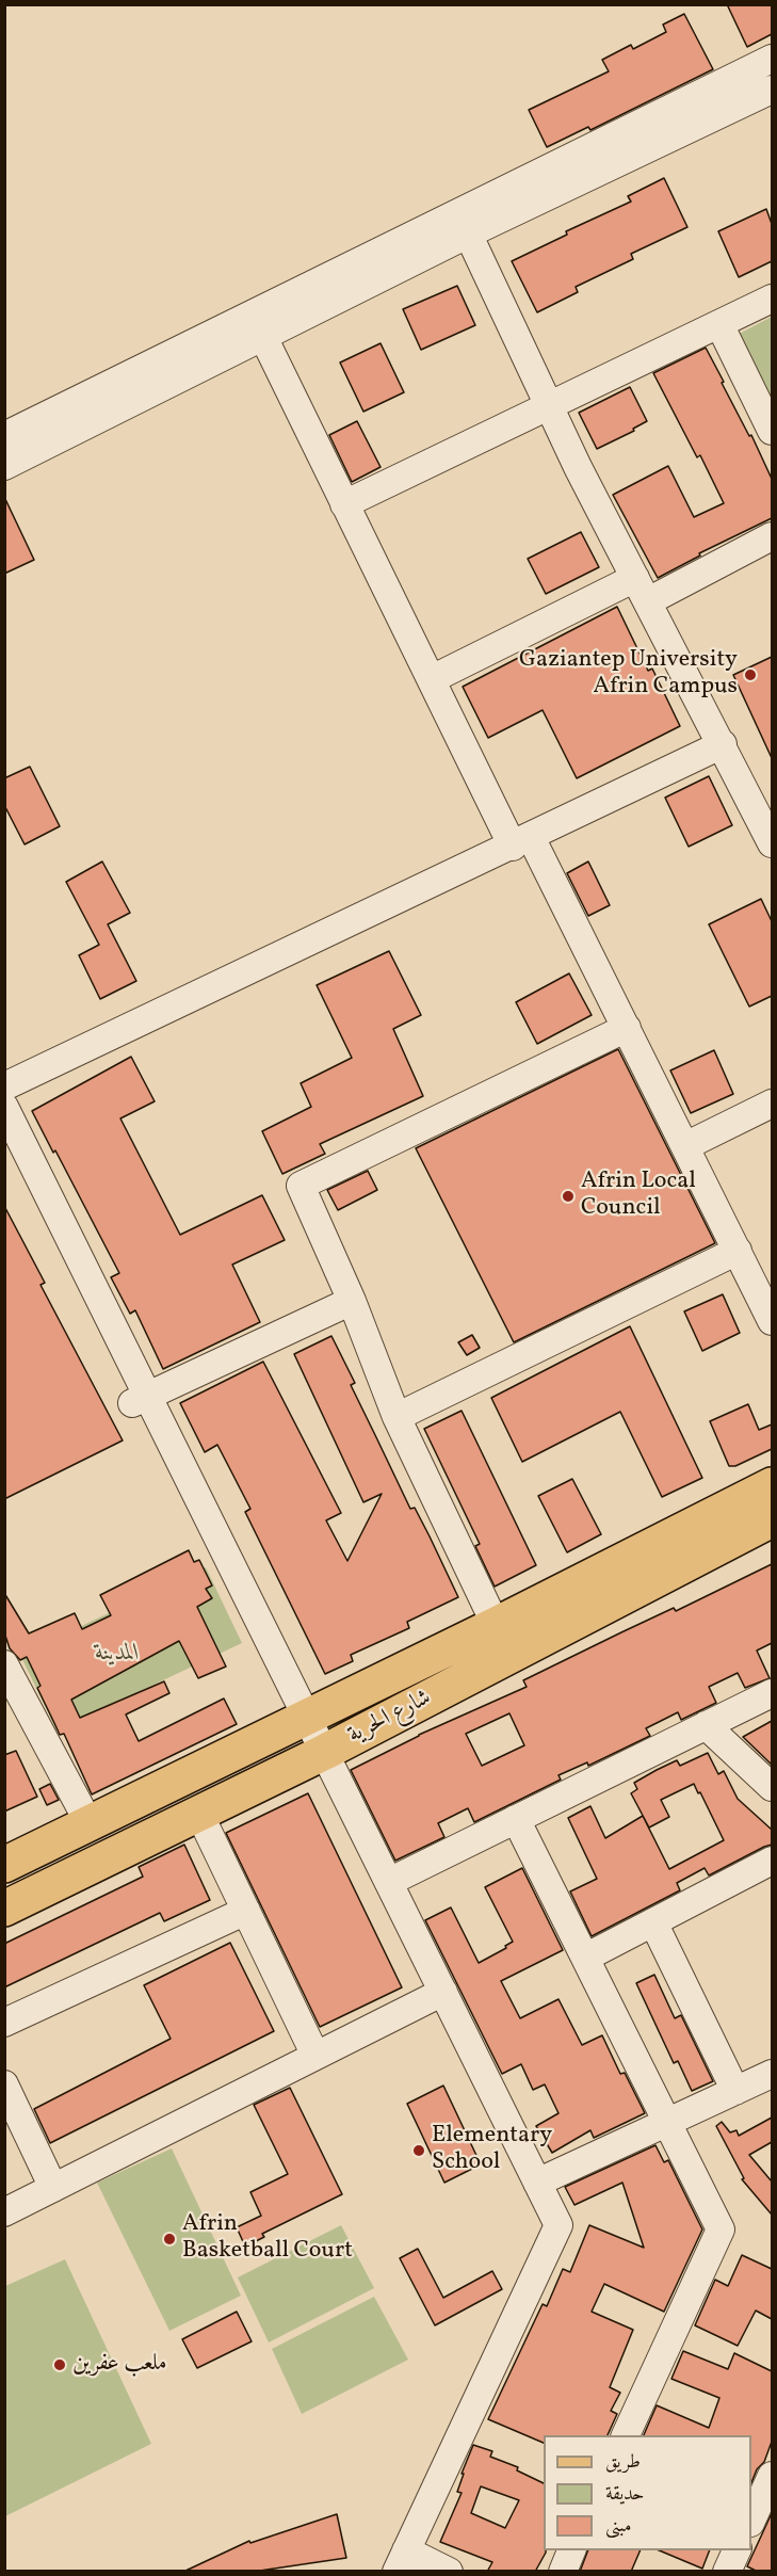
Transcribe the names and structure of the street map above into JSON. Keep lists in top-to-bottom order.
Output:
{
  "streets": {
    "main road": ["شارع الحرية"]
  },
  "parks": ["المدينة"],
  "places": [
    "Gaziantep University Afrin Campus",
    "Afrin Local Council",
    "Elementary School",
    "Afrin Basketball Court",
    "ملعب عفرين"
  ],
  "legend": ["طريق", "حديقة", "مبنى"]
}
